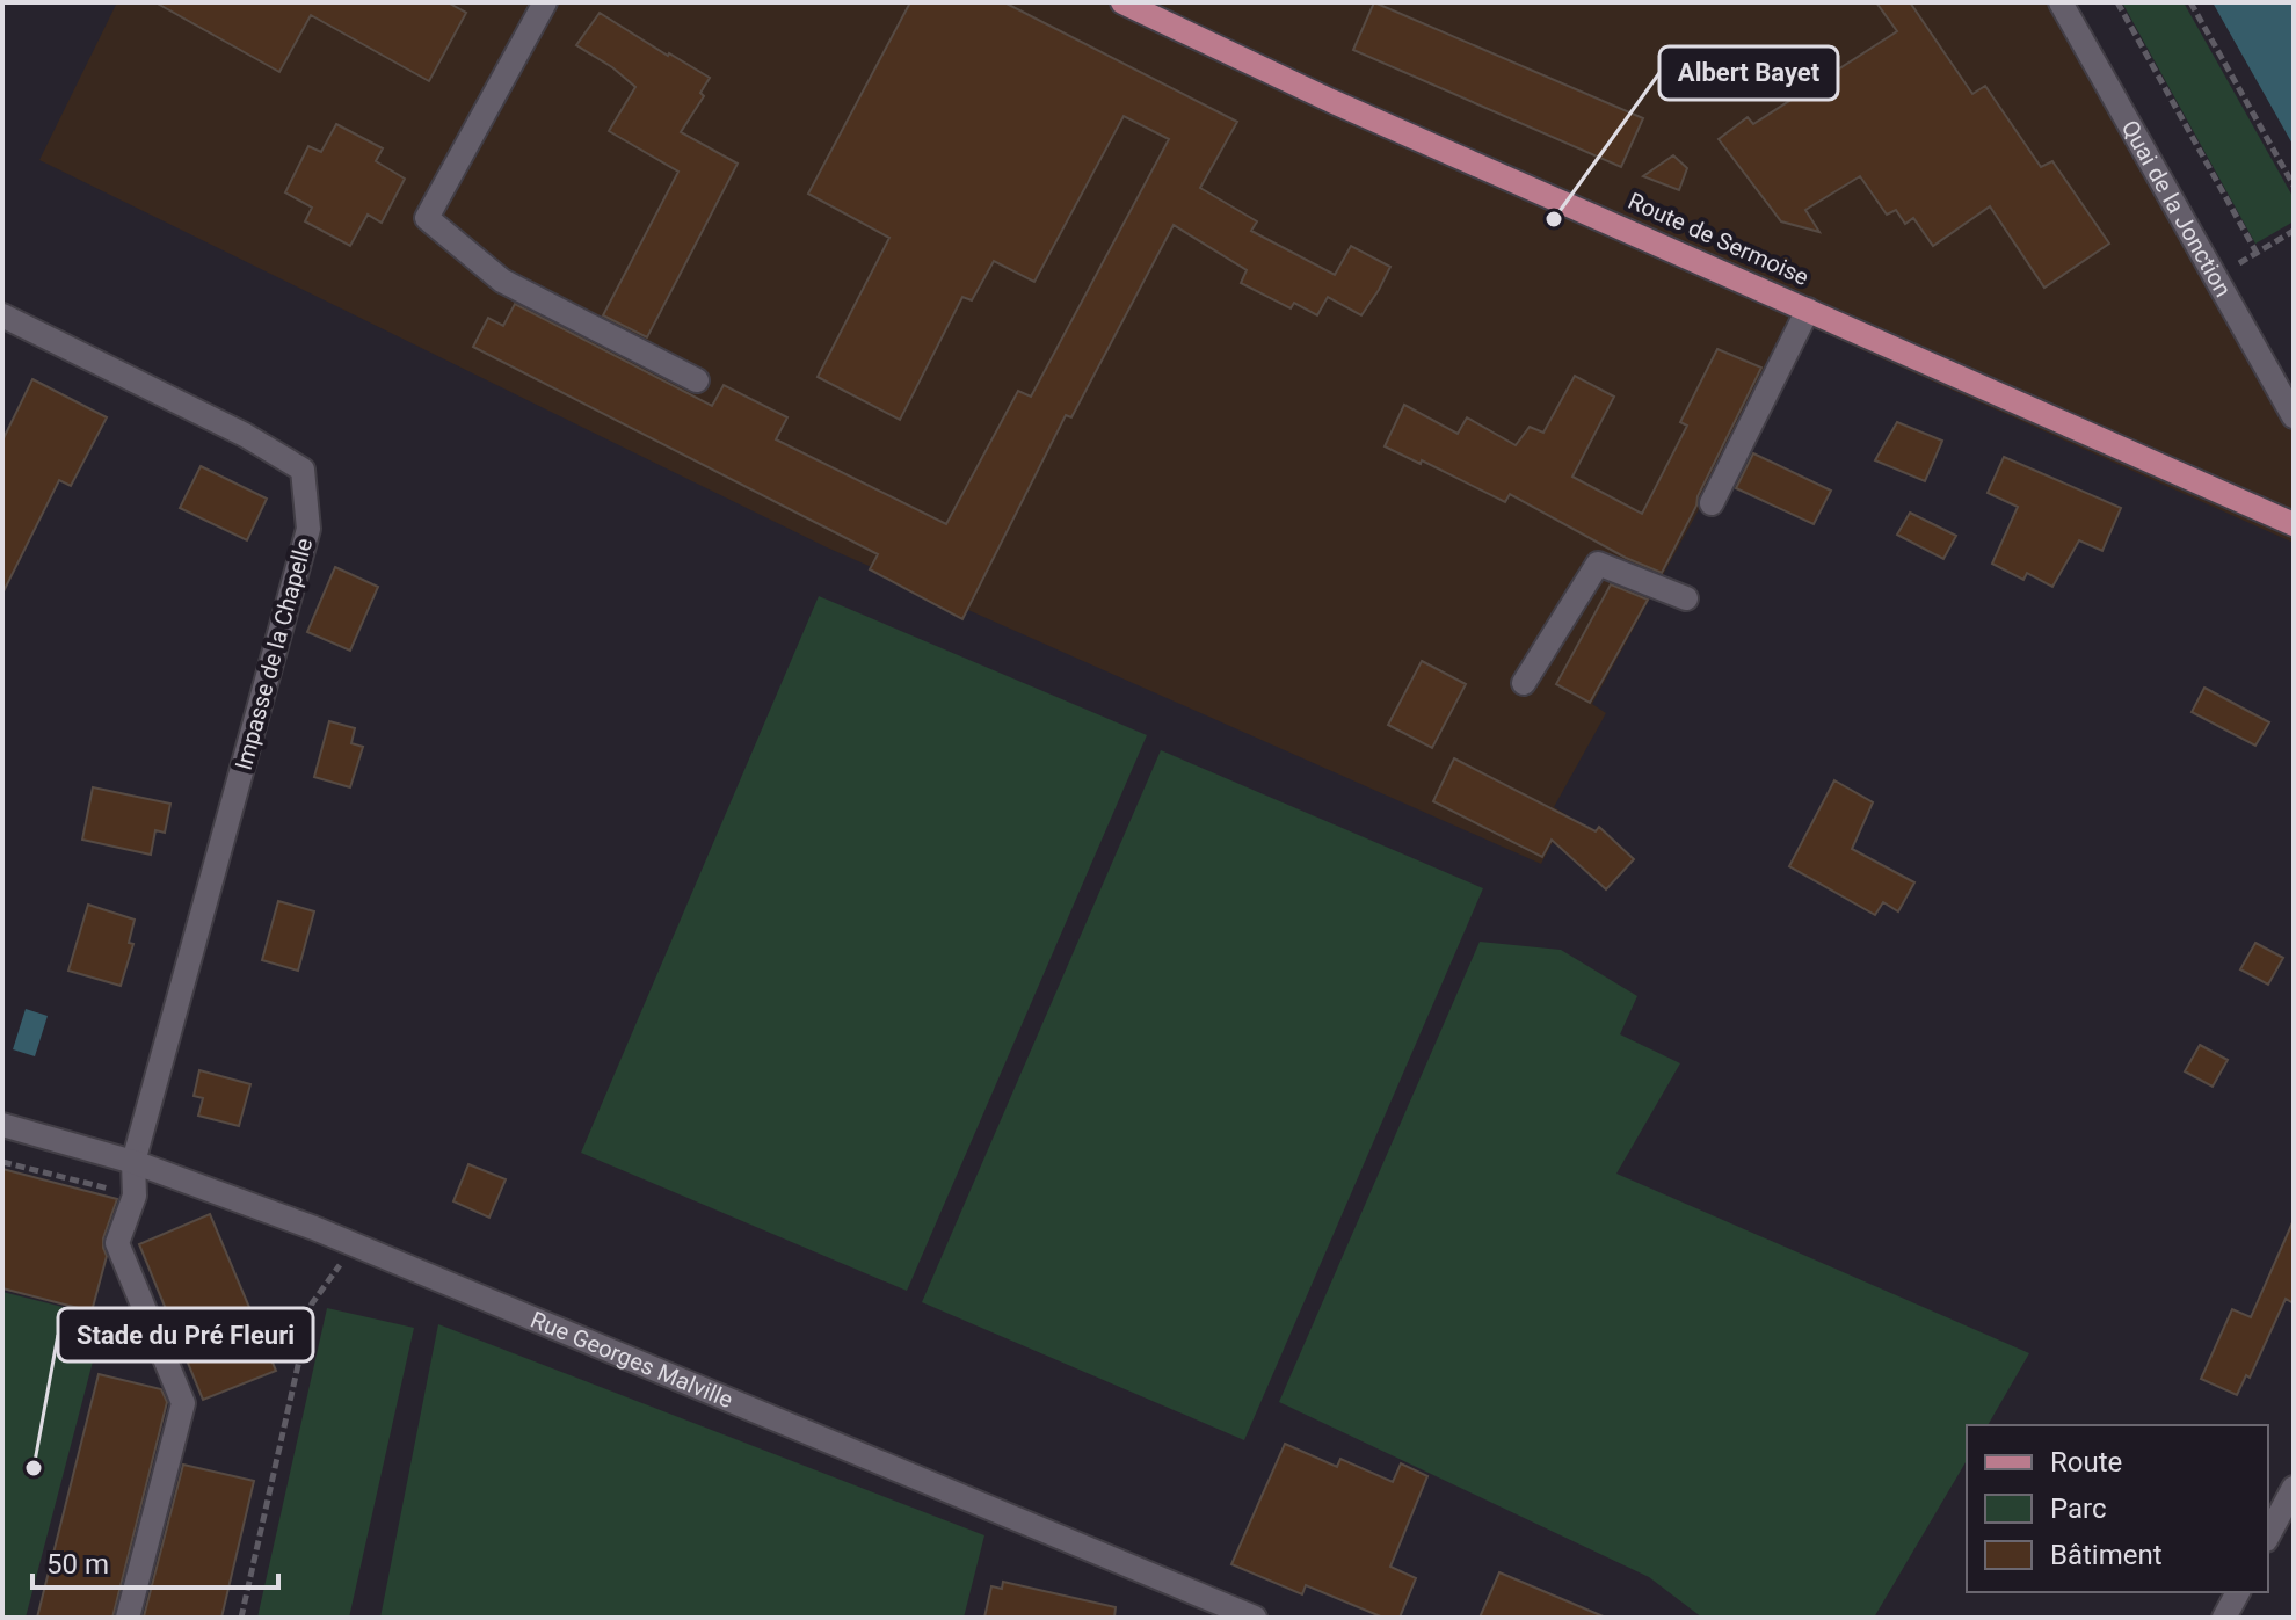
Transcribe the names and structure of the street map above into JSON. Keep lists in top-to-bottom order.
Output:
{
  "streets": {
    "main road": ["Route de Sermoise"],
    "street": ["Quai de la Jonction", "Impasse de la Chapelle", "Rue Georges Malville"]
  },
  "crossings": [
    ["Impasse de la Chapelle", "Rue Georges Malville"]
  ],
  "places": ["Albert Bayet", "Stade du Pré Fleuri"],
  "legend": ["Route", "Parc", "Bâtiment"],
  "scale_bar": "50 m"
}
